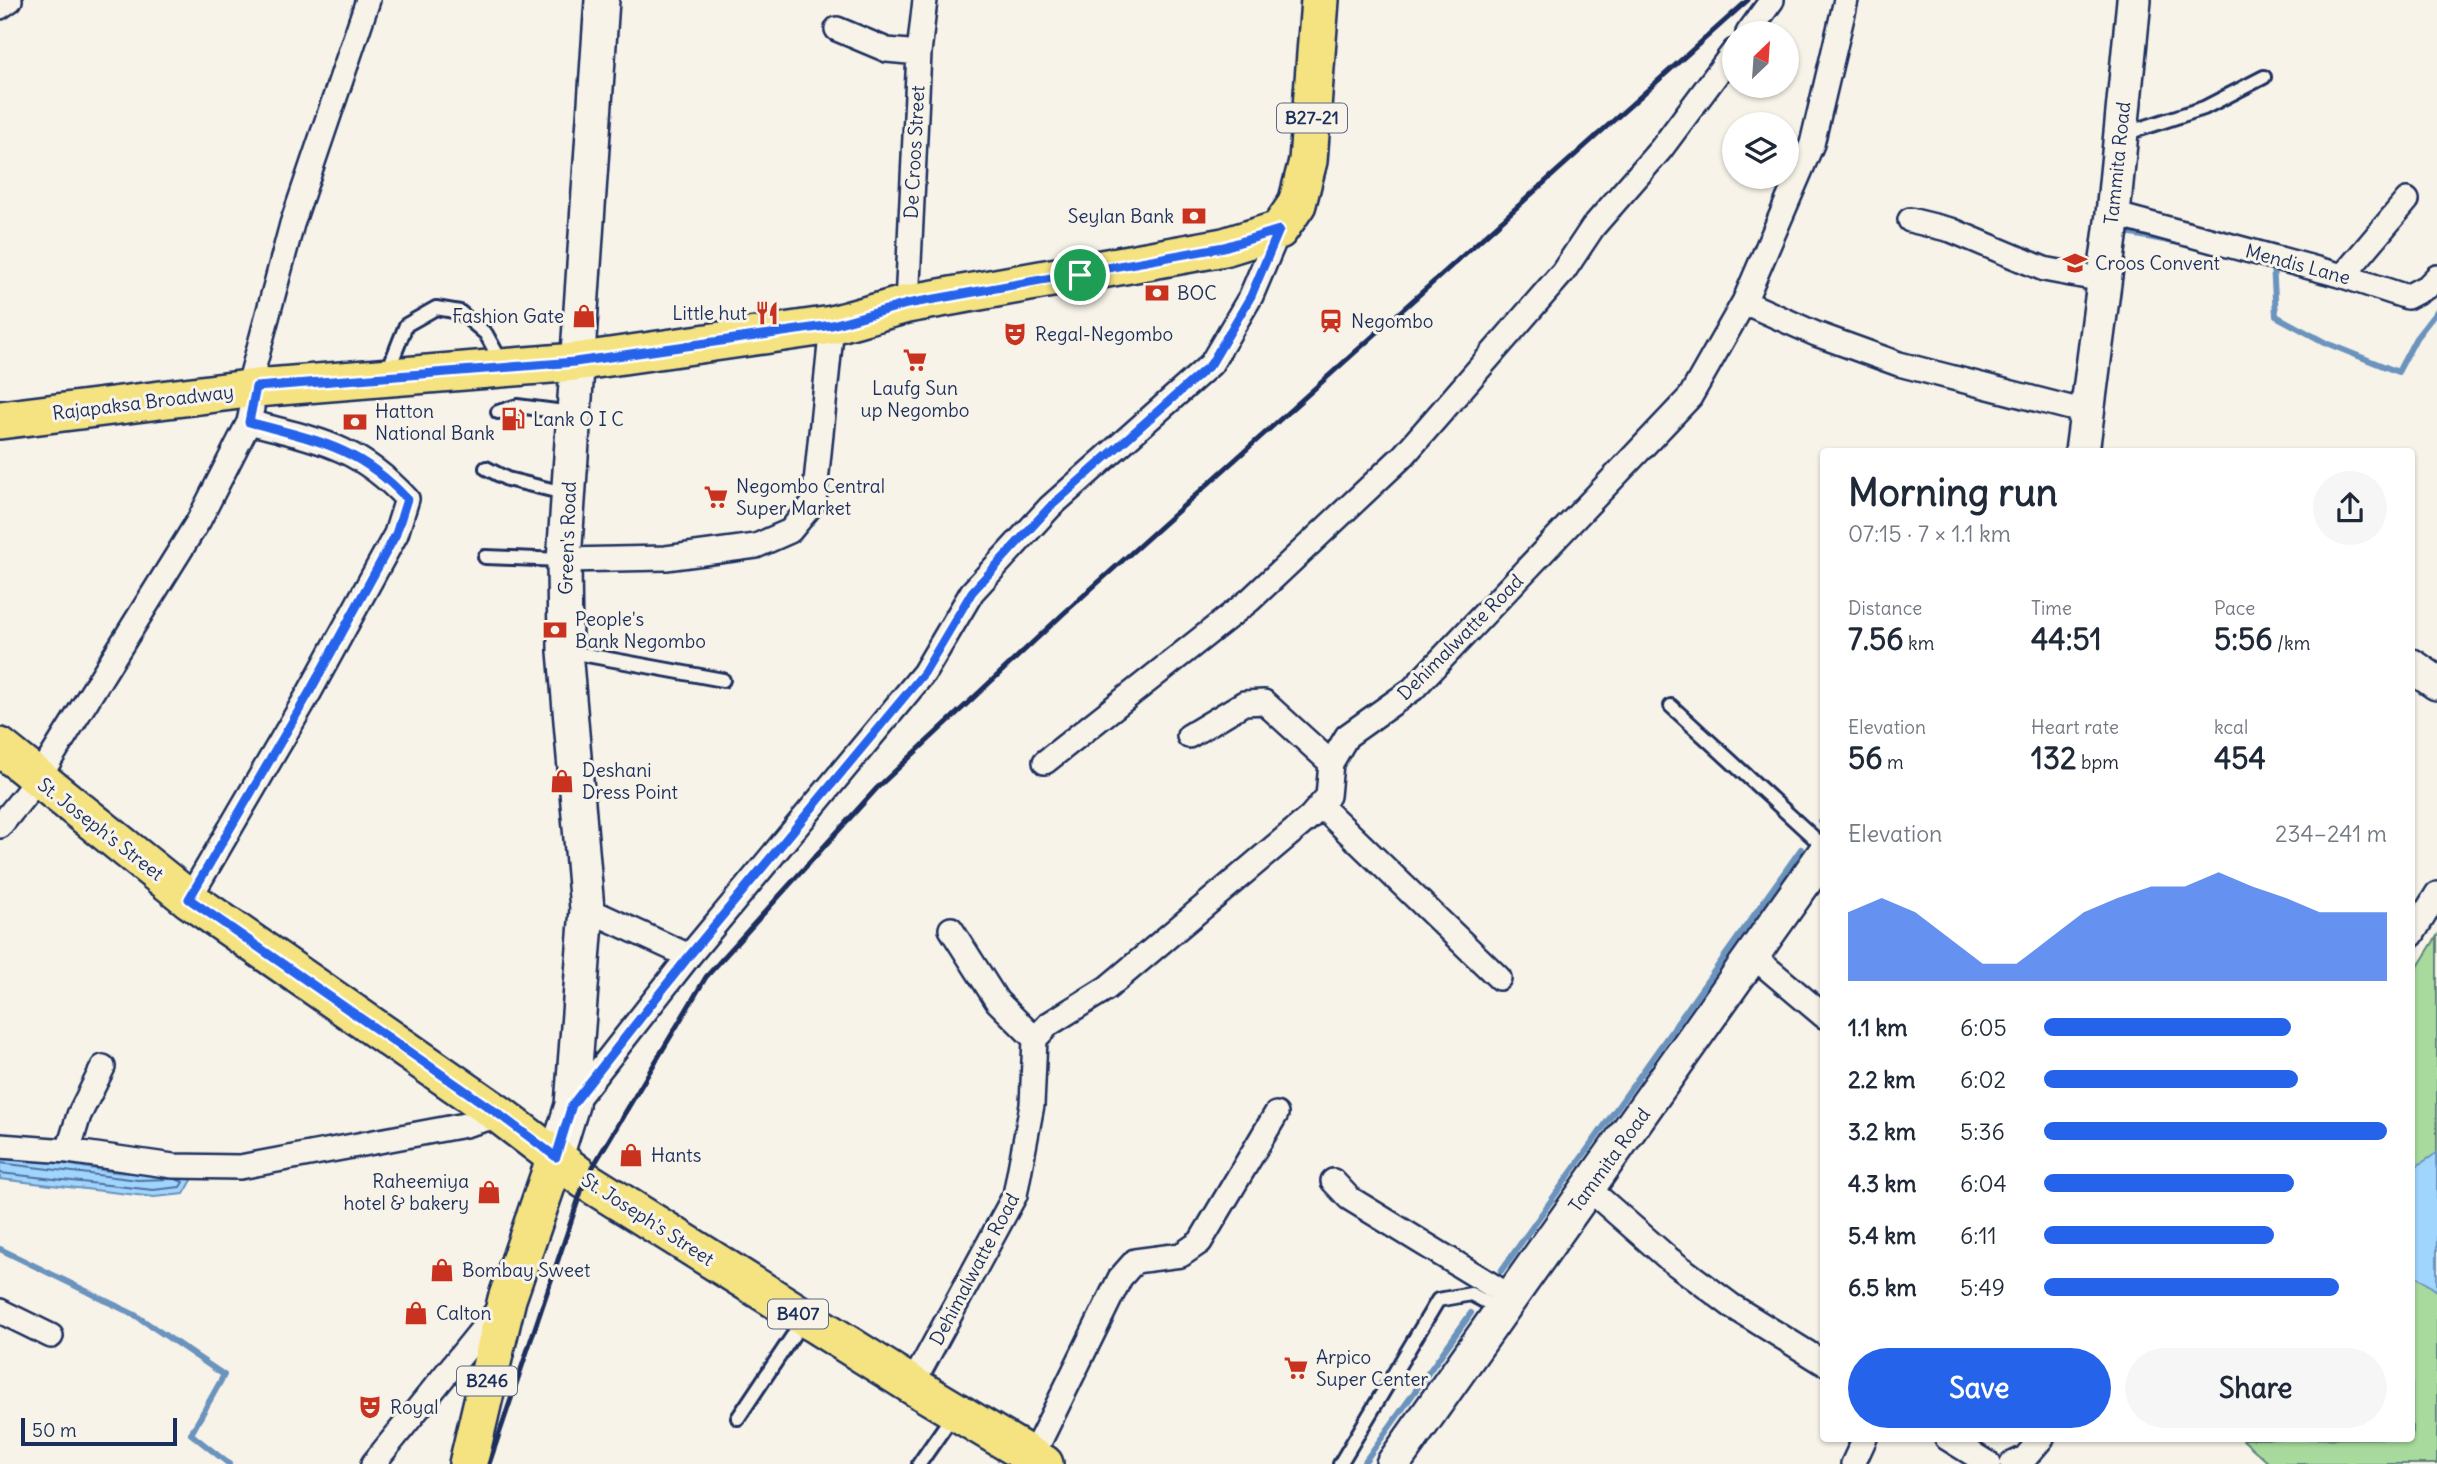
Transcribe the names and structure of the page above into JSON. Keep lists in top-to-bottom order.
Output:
{
  "streets": {
    "main road": [
      "B27-21",
      "Rajapaksa Broadway",
      "St. Joseph's Street",
      "B407",
      "B246"
    ],
    "street": [
      "De Croos Street",
      "Tammita Road",
      "Mendis Lane",
      "Green's Road",
      "Dehimalwatte Road"
    ]
  },
  "crossings": [
    ["B27-21", "Rajapaksa Broadway"],
    ["De Croos Street", "Rajapaksa Broadway"],
    ["Tammita Road", "Mendis Lane"],
    ["Rajapaksa Broadway", "Green's Road"],
    ["Green's Road", "St. Joseph's Street"],
    ["Green's Road", "B246"],
    ["Dehimalwatte Road", "St. Joseph's Street"],
    ["St. Joseph's Street", "B246"]
  ],
  "places": {
    "bank": [
      "Seylan Bank",
      "BOC",
      "Hatton National Bank",
      "People's Bank Negombo"
    ],
    "school or university": ["Croos Convent"],
    "restaurant": ["Little hut"],
    "shop": [
      "Fashion Gate",
      "Deshani Dress Point",
      "Hants",
      "Raheemiya hotel & bakery",
      "Bombay Sweet",
      "Calton"
    ],
    "station": ["Negombo"],
    "theatre": ["Regal-Negombo", "Royal"],
    "supermarket": ["Laufg Sun up Negombo", "Negombo Central Super Market", "Arpico Super Center"],
    "fuel station": ["Lank O I C"]
  },
  "scale_bar": "50 m",
  "north": "top right",
  "page": {
    "heading": ["Morning run", "07:15 · 7 × 1.1 km"],
    "stats": [
      ["Distance", "7.56 km"],
      ["Time", "44:51"],
      ["Pace", "5:56 /km"],
      ["Elevation", "56 m"],
      ["Heart rate", "132 bpm"],
      ["kcal", "454"]
    ],
    "chart": ["Elevation", "234–241 m"],
    "list": [
      {
        "name": "1.1 km",
        "note": "6:05"
      },
      {
        "name": "2.2 km",
        "note": "6:02"
      },
      {
        "name": "3.2 km",
        "note": "5:36"
      },
      {
        "name": "4.3 km",
        "note": "6:04"
      },
      {
        "name": "5.4 km",
        "note": "6:11"
      },
      {
        "name": "6.5 km",
        "note": "5:49"
      }
    ],
    "buttons": ["Save", "Share"],
    "scale": "50 m"
  }
}
